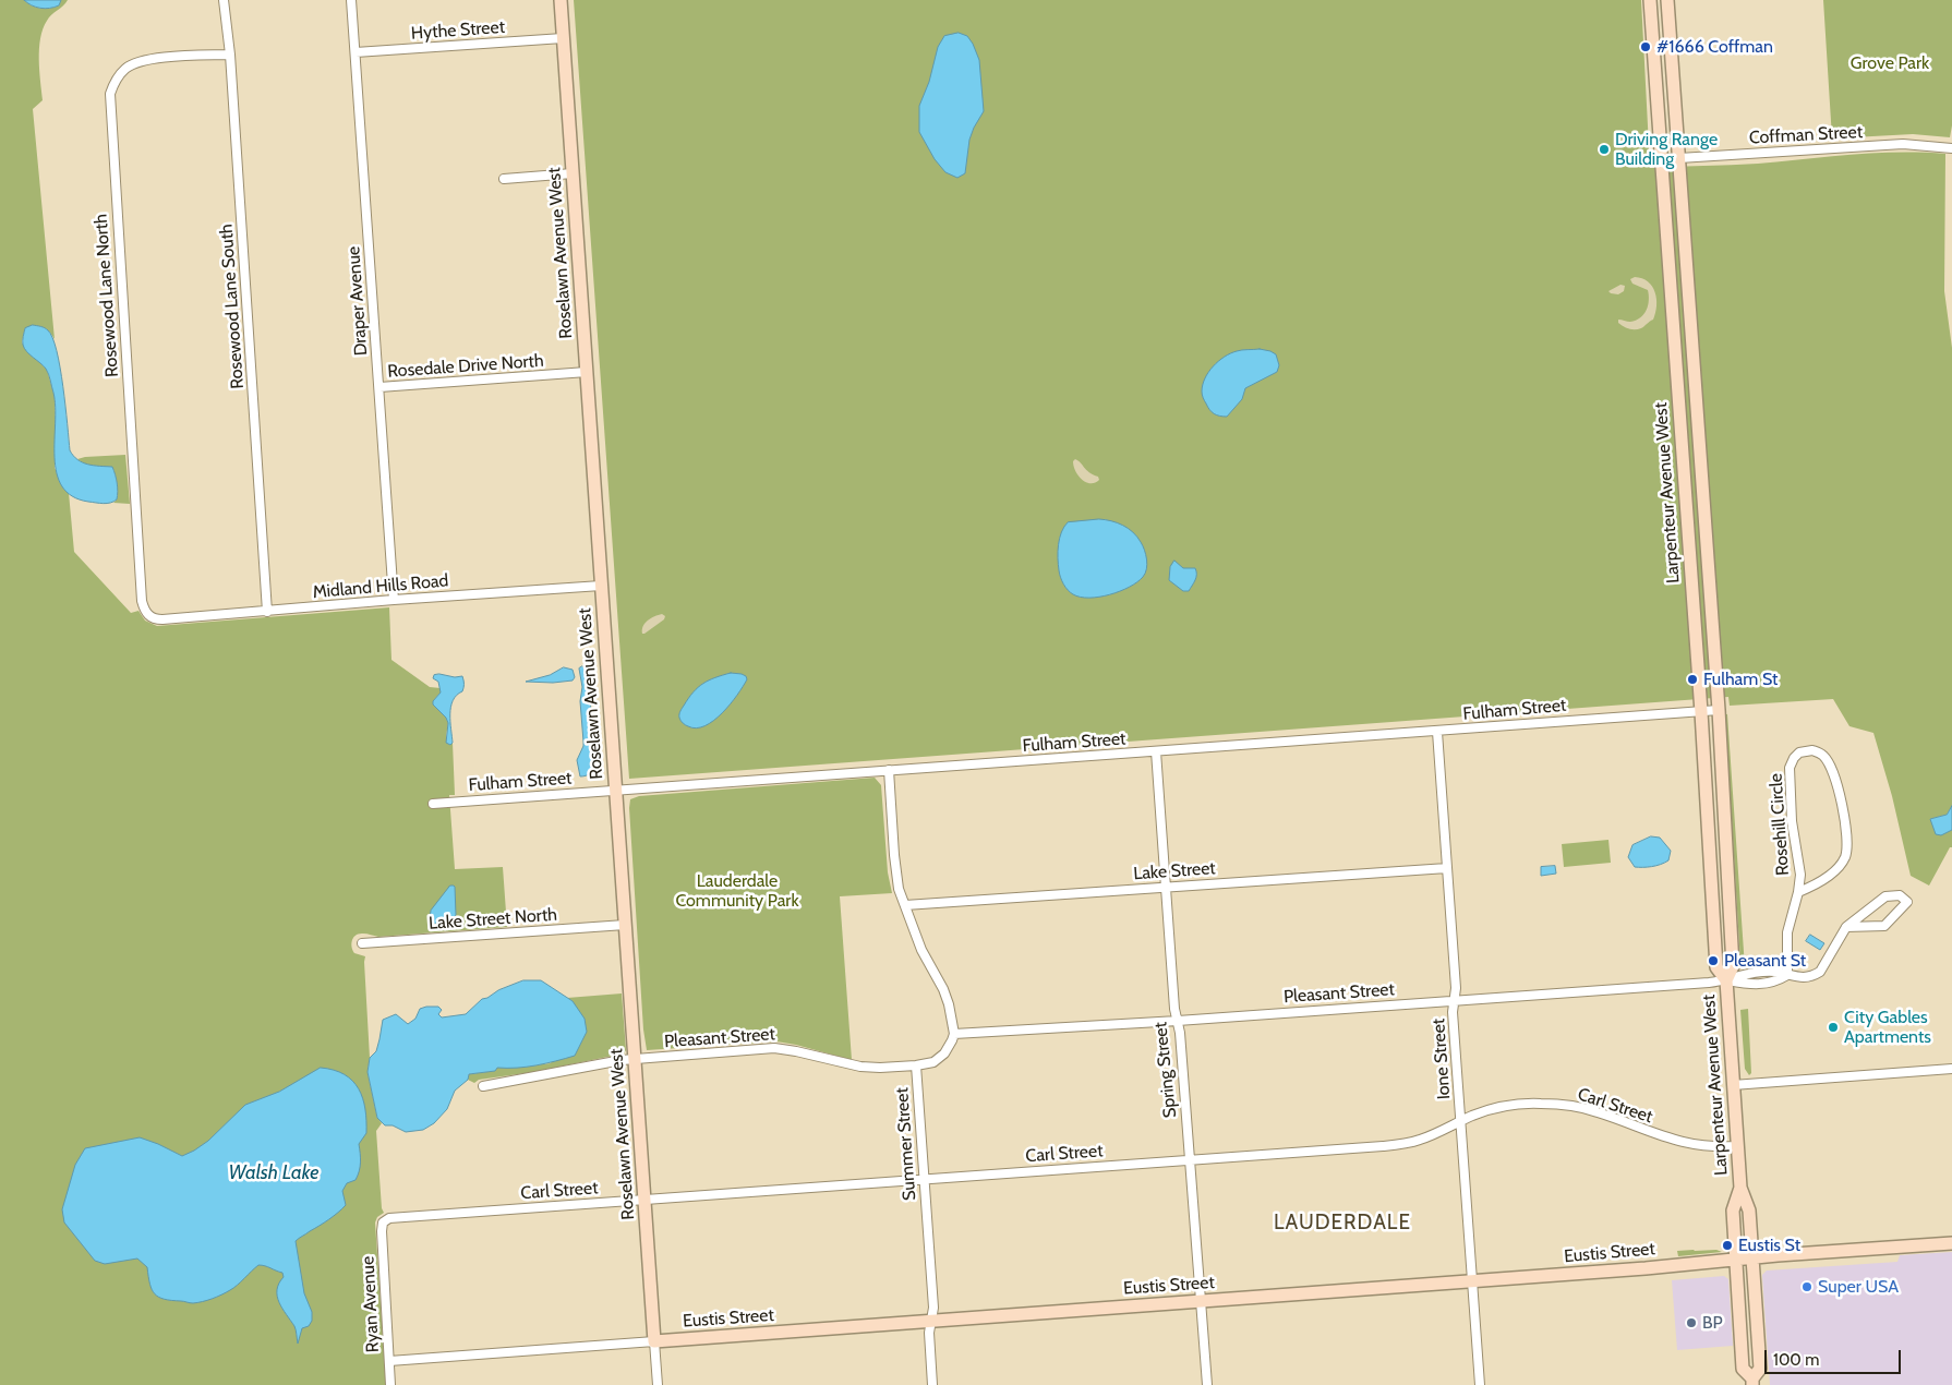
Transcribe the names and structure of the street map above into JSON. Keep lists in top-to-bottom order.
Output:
{
  "streets": {
    "street": [
      "Hythe Street",
      "Coffman Street",
      "Roselawn Avenue West",
      "Rosewood Lane North",
      "Draper Avenue",
      "Rosewood Lane South",
      "Rosedale Drive North",
      "Larpenteur Avenue West",
      "Midland Hills Road",
      "Fulham Street",
      "Rosehill Circle",
      "Lake Street",
      "Lake Street North",
      "Pleasant Street",
      "Ione Street",
      "Spring Street",
      "Carl Street",
      "Summer Street",
      "Eustis Street",
      "Ryan Avenue"
    ]
  },
  "crossings": [
    ["Hythe Street", "Roselawn Avenue West"],
    ["Hythe Street", "Draper Avenue"],
    ["Coffman Street", "Larpenteur Avenue West"],
    ["Roselawn Avenue West", "Rosedale Drive North"],
    ["Roselawn Avenue West", "Midland Hills Road"],
    ["Roselawn Avenue West", "Fulham Street"],
    ["Roselawn Avenue West", "Lake Street North"],
    ["Roselawn Avenue West", "Pleasant Street"],
    ["Roselawn Avenue West", "Carl Street"],
    ["Roselawn Avenue West", "Eustis Street"],
    ["Rosewood Lane North", "Rosewood Lane South"],
    ["Rosewood Lane North", "Midland Hills Road"],
    ["Draper Avenue", "Rosedale Drive North"],
    ["Draper Avenue", "Midland Hills Road"],
    ["Rosewood Lane South", "Midland Hills Road"],
    ["Larpenteur Avenue West", "Fulham Street"],
    ["Larpenteur Avenue West", "Pleasant Street"],
    ["Larpenteur Avenue West", "Carl Street"],
    ["Larpenteur Avenue West", "Eustis Street"],
    ["Fulham Street", "Ione Street"],
    ["Fulham Street", "Spring Street"],
    ["Rosehill Circle", "Pleasant Street"],
    ["Lake Street", "Ione Street"],
    ["Lake Street", "Spring Street"],
    ["Pleasant Street", "Ione Street"],
    ["Pleasant Street", "Spring Street"],
    ["Pleasant Street", "Summer Street"],
    ["Ione Street", "Carl Street"],
    ["Ione Street", "Eustis Street"],
    ["Spring Street", "Carl Street"],
    ["Spring Street", "Eustis Street"],
    ["Carl Street", "Summer Street"],
    ["Carl Street", "Ryan Avenue"],
    ["Summer Street", "Eustis Street"],
    ["Eustis Street", "Ryan Avenue"]
  ],
  "districts": ["LAUDERDALE"],
  "water": ["Walsh Lake"],
  "parks": ["Grove Park", "Lauderdale Community Park"],
  "places": [
    "#1666 Coffman",
    "Driving Range Building",
    "Fulham St",
    "Pleasant St",
    "City Gables Apartments",
    "Eustis St",
    "Super USA",
    "BP"
  ],
  "scale_bar": "100 m"
}
